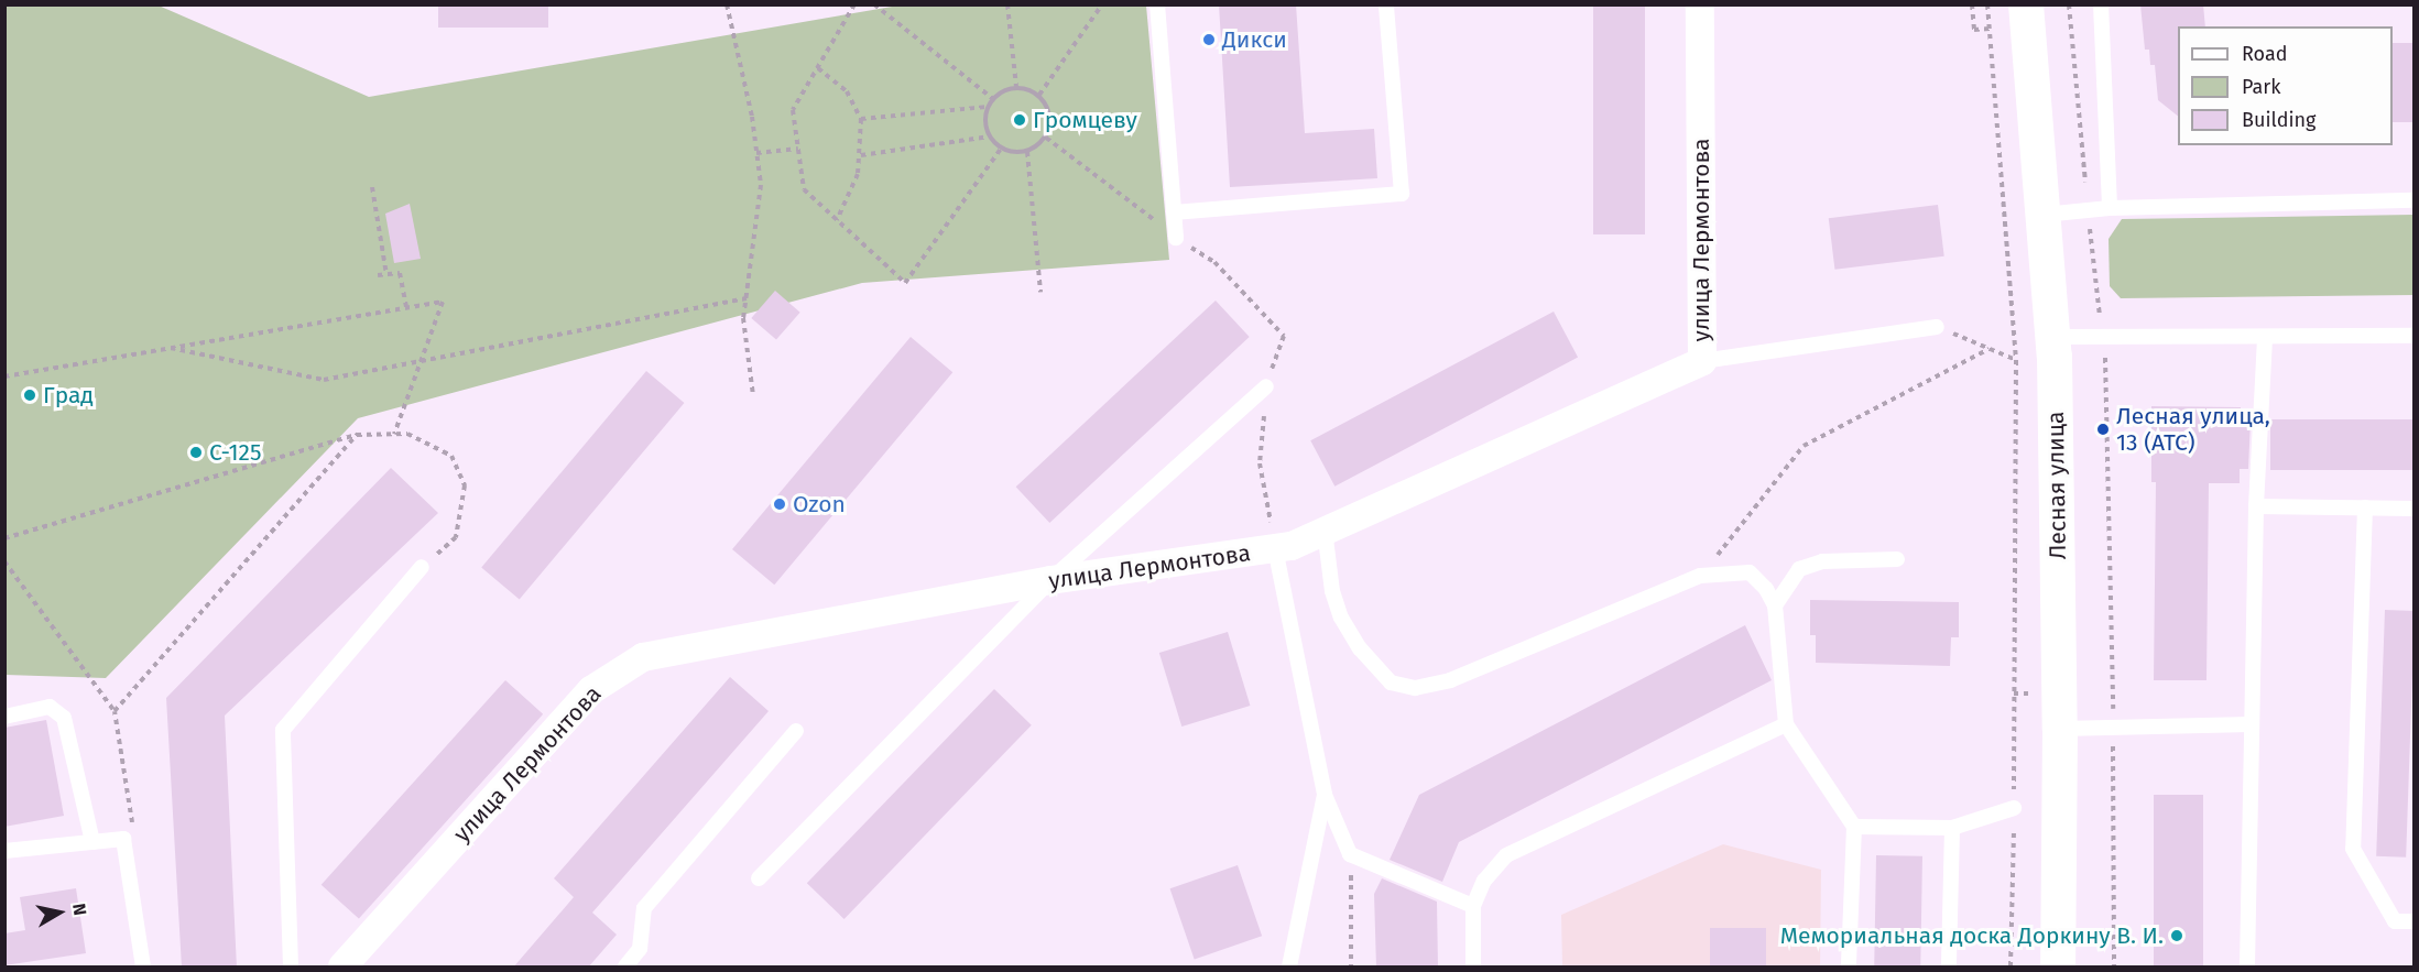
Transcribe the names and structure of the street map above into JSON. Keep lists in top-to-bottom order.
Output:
{
  "streets": {
    "street": ["улица Лермонтова", "Лесная улица"]
  },
  "places": [
    "Дикси",
    "Громцеву",
    "Град",
    "Лесная улица, 13 (АТС)",
    "С-125",
    "Ozon",
    "Мемориальная доска Доркину В. И."
  ],
  "legend": ["Road", "Park", "Building"],
  "north": "right"
}
